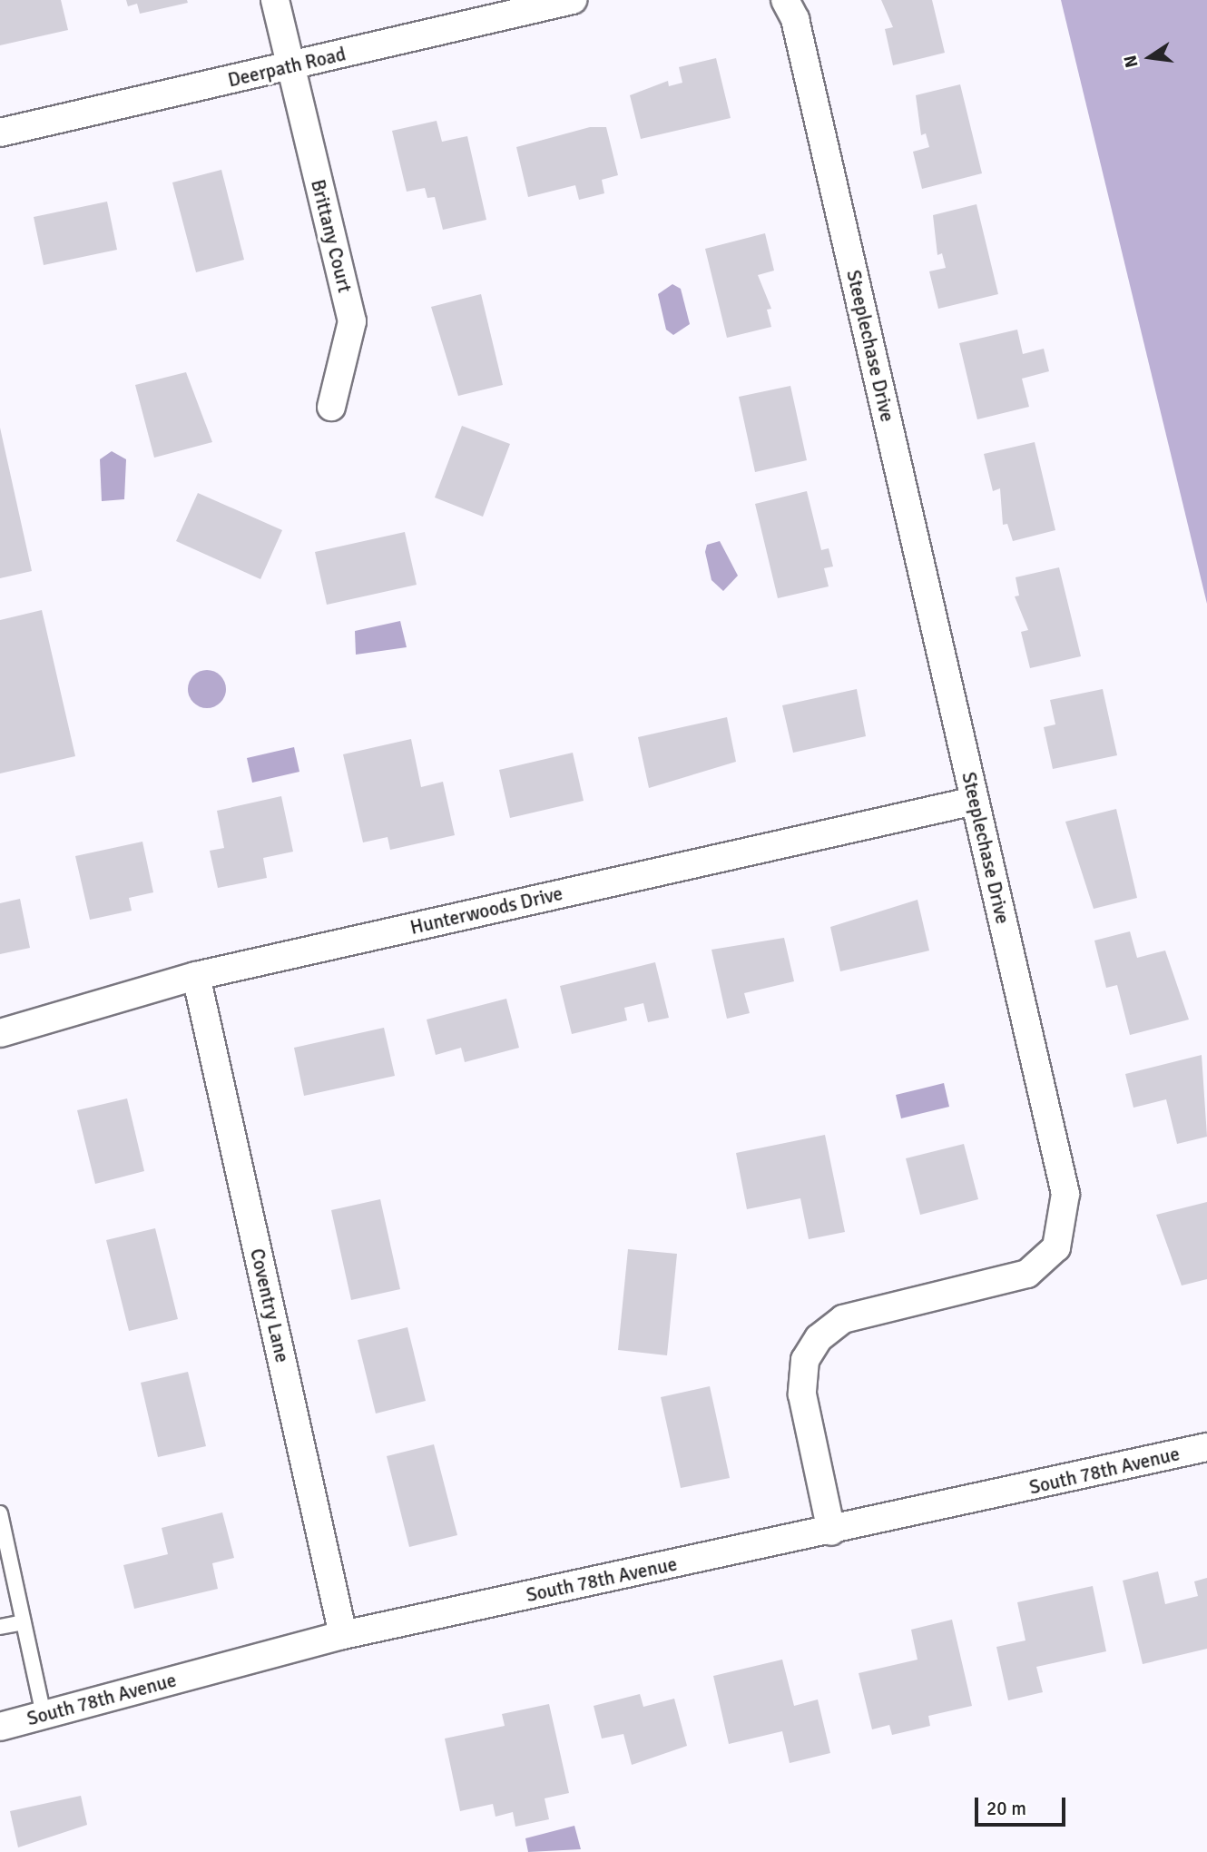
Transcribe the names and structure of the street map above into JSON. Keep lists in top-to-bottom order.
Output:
{
  "streets": {
    "street": [
      "Deerpath Road",
      "Brittany Court",
      "Steeplechase Drive",
      "Hunterwoods Drive",
      "Coventry Lane",
      "South 78th Avenue"
    ]
  },
  "crossings": [
    ["Deerpath Road", "Brittany Court"],
    ["Steeplechase Drive", "Hunterwoods Drive"],
    ["Steeplechase Drive", "South 78th Avenue"],
    ["Hunterwoods Drive", "Coventry Lane"],
    ["Coventry Lane", "South 78th Avenue"]
  ],
  "scale_bar": "20 m",
  "north": "left"
}
